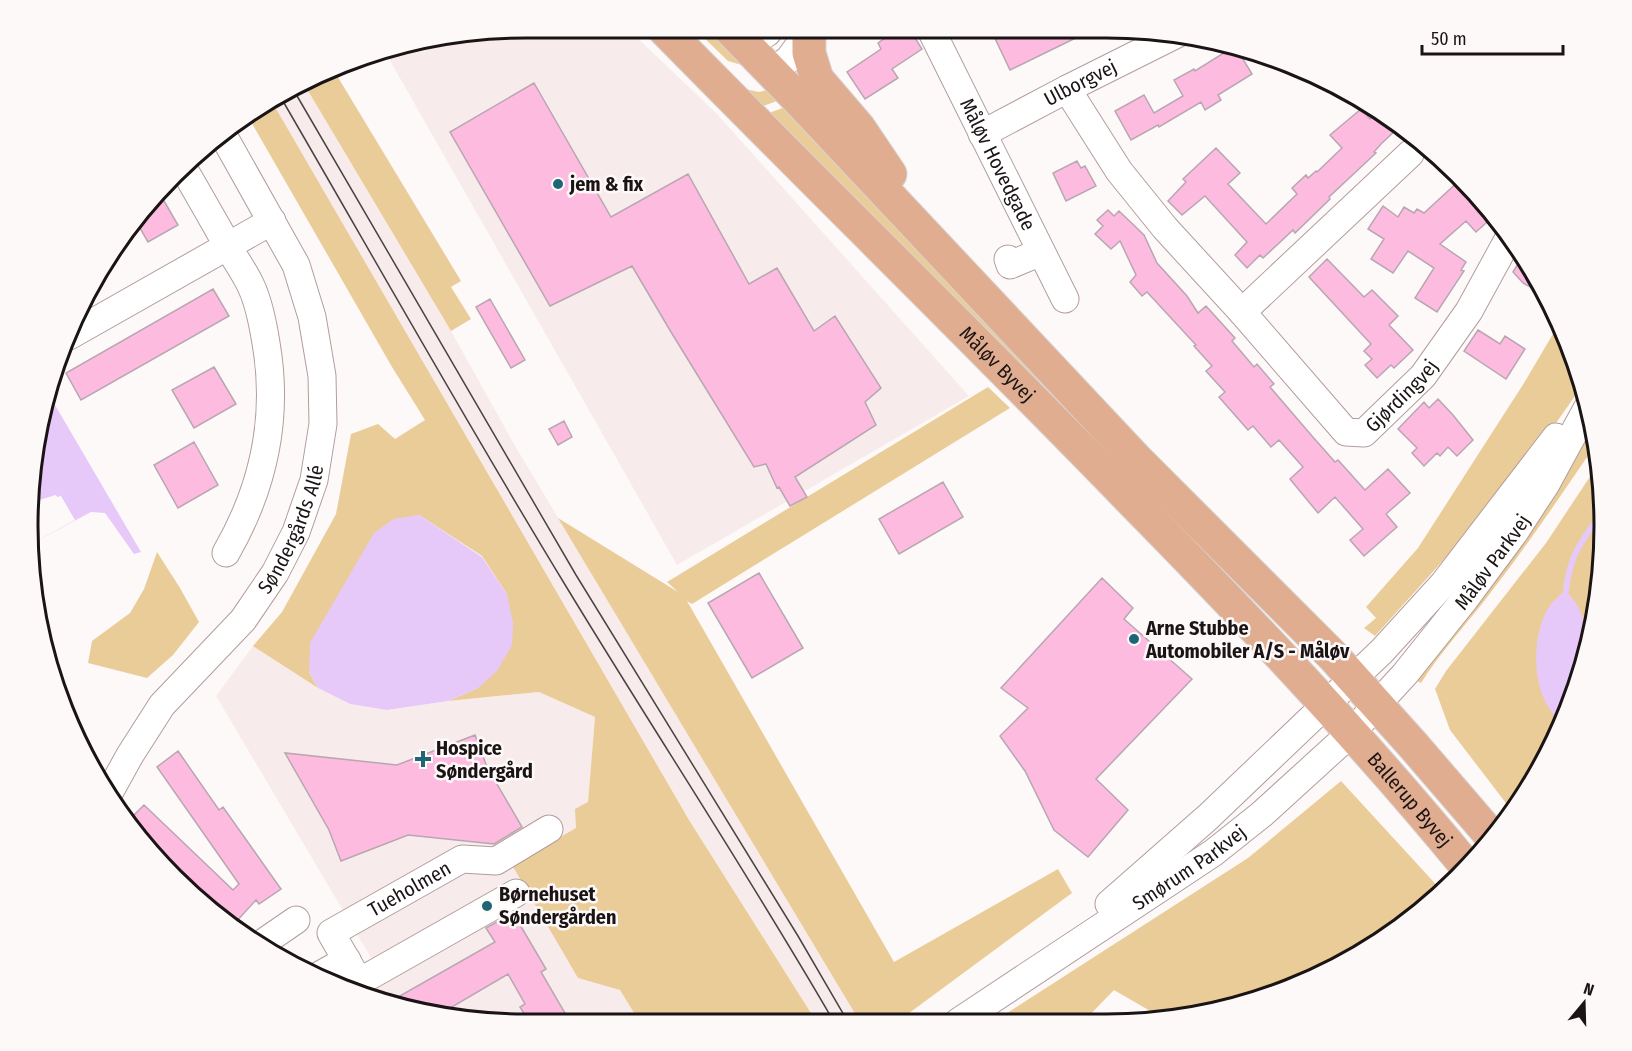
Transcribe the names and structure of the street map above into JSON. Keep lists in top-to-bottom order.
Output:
{
  "streets": {
    "main road": ["Måløv Byvej", "Ballerup Byvej"],
    "street": [
      "Ulborgvej",
      "Måløv Hovedgade",
      "Gjørdingvej",
      "Søndergårds Allé",
      "Måløv Parkvej",
      "Smørum Parkvej",
      "Tueholmen"
    ]
  },
  "crossings": [
    ["Ulborgvej", "Måløv Hovedgade"],
    ["Ulborgvej", "Gjørdingvej"],
    ["Måløv Byvej", "Måløv Parkvej"],
    ["Måløv Byvej", "Ballerup Byvej"],
    ["Måløv Byvej", "Smørum Parkvej"],
    ["Måløv Parkvej", "Ballerup Byvej"],
    ["Måløv Parkvej", "Smørum Parkvej"],
    ["Ballerup Byvej", "Smørum Parkvej"]
  ],
  "places": {
    "other": ["jem & fix", "Arne Stubbe Automobiler A/S - Måløv", "Børnehuset Søndergården"],
    "health": ["Hospice Søndergård"]
  },
  "scale_bar": "50 m",
  "north": "top"
}
